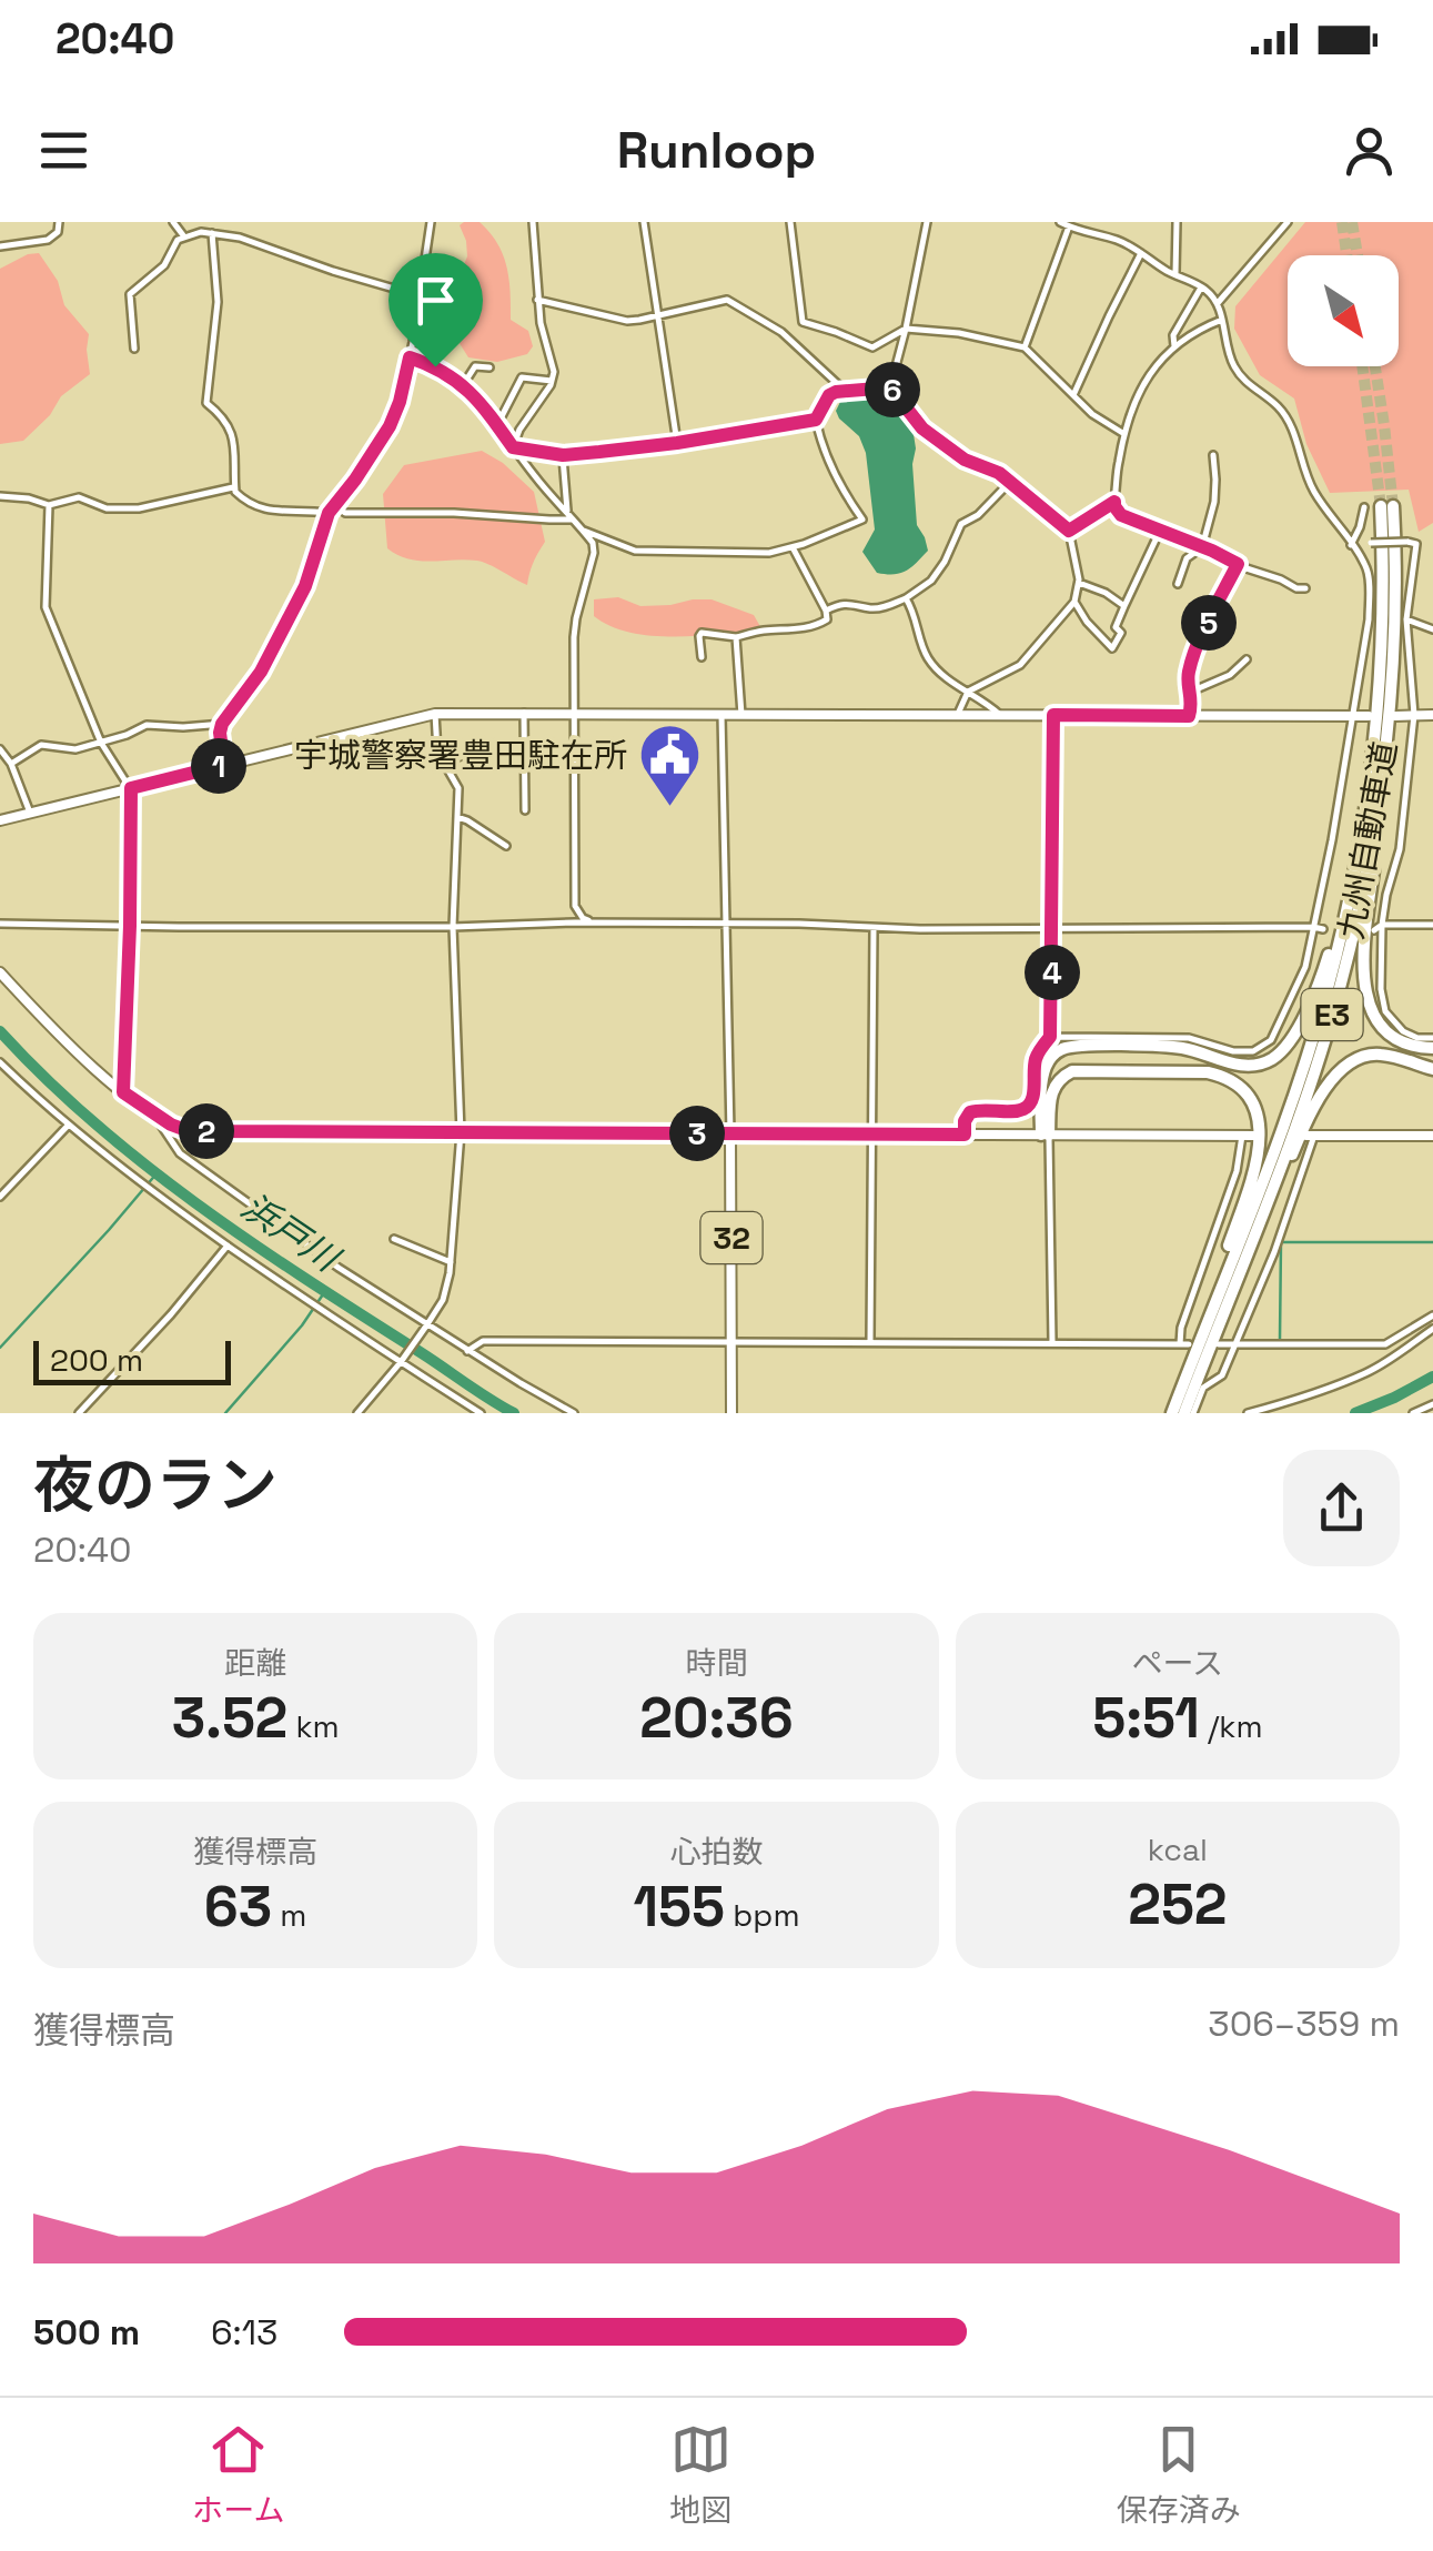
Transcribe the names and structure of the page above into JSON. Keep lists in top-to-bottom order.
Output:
{
  "streets": {
    "highway": ["九州自動車道", "E3"],
    "main road": ["32"]
  },
  "water": ["浜戸川"],
  "places": {
    "public building": ["宇城警察署豊田駐在所"]
  },
  "scale_bar": "200 m",
  "north": "bottom right",
  "page": {
    "status": "20:40",
    "header": "Runloop",
    "pins": [
      "6",
      "5",
      "1",
      "4",
      "2",
      "3"
    ],
    "scale": "200 m",
    "heading": ["夜のラン", "20:40"],
    "stats": [
      ["距離", "3.52 km"],
      ["時間", "20:36"],
      ["ペース", "5:51 /km"],
      ["獲得標高", "63 m"],
      ["心拍数", "155 bpm"],
      ["kcal", "252"]
    ],
    "chart": ["獲得標高", "306–359 m"],
    "list": [
      {
        "name": "500 m",
        "note": "6:13"
      }
    ],
    "tabs": ["ホーム", "地図", "保存済み"]
  }
}
